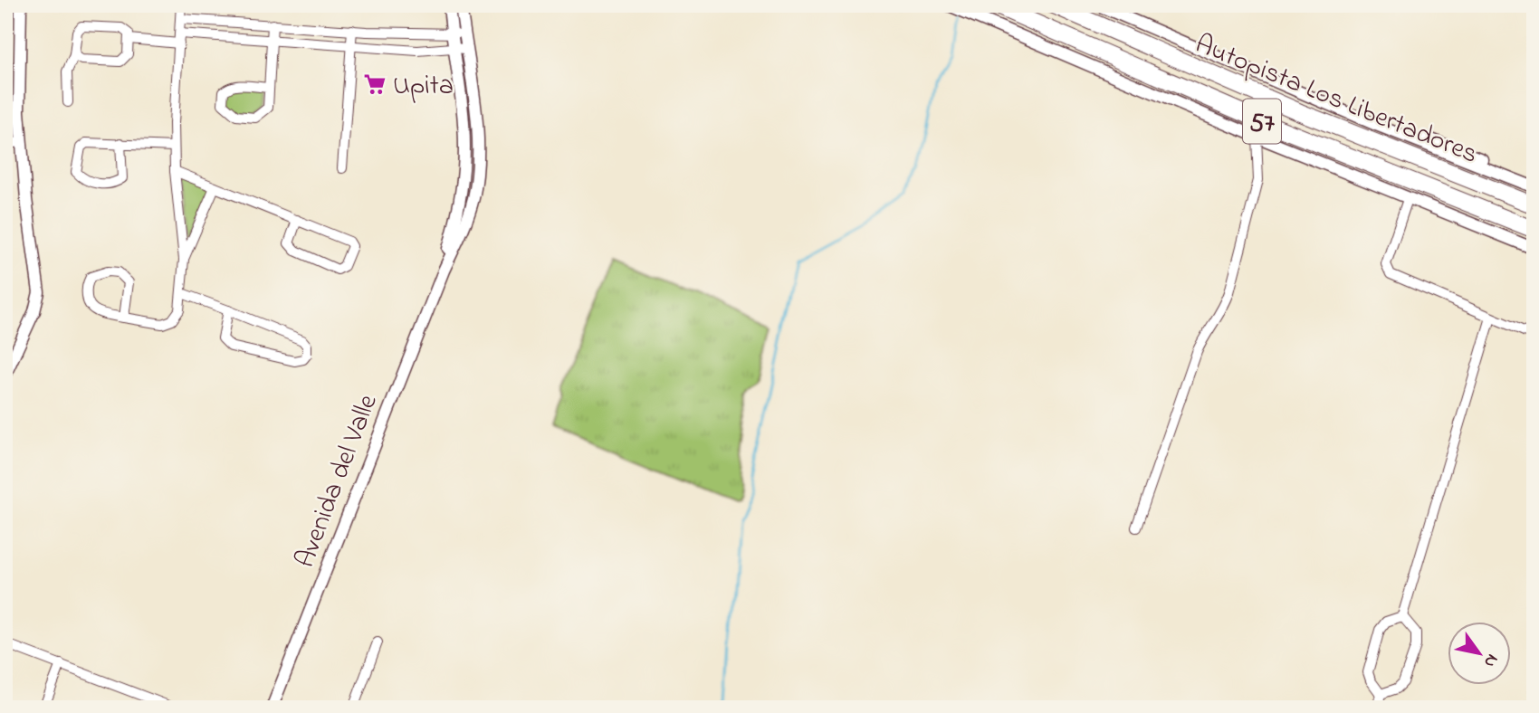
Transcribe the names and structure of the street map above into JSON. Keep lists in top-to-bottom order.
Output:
{
  "streets": {
    "highway": ["Autopista Los Libertadores", "57"],
    "street": ["Avenida del Valle"]
  },
  "places": {
    "supermarket": ["Upita"]
  },
  "north": "bottom right"
}
